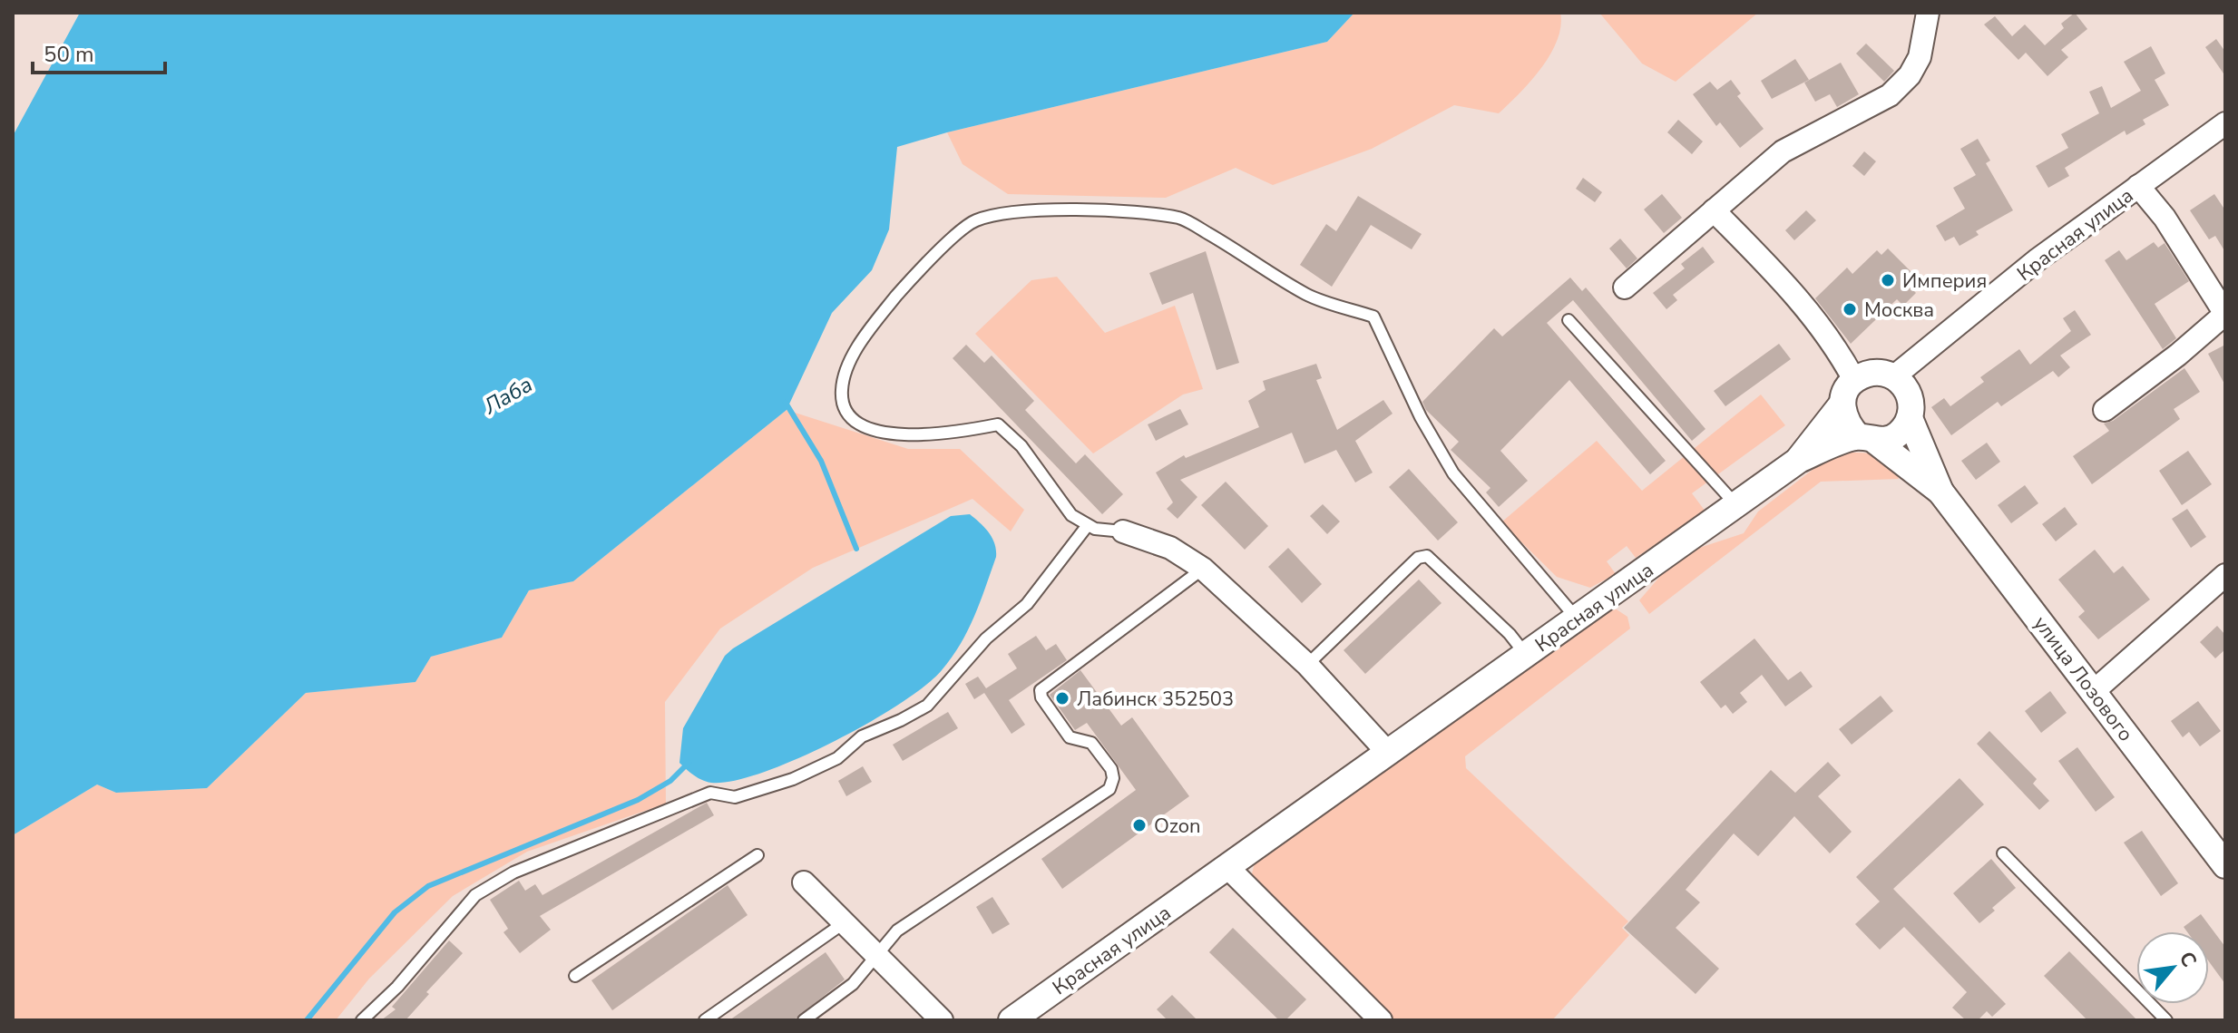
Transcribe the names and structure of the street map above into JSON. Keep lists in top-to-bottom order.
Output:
{
  "streets": {
    "street": ["Красная улица", "улица Лозового"]
  },
  "crossings": [
    ["Красная улица", "улица Лозового"]
  ],
  "water": ["Лаба"],
  "places": [
    "Империя",
    "Москва",
    "Лабинск 352503",
    "Ozon"
  ],
  "scale_bar": "50 m",
  "north": "top right"
}
